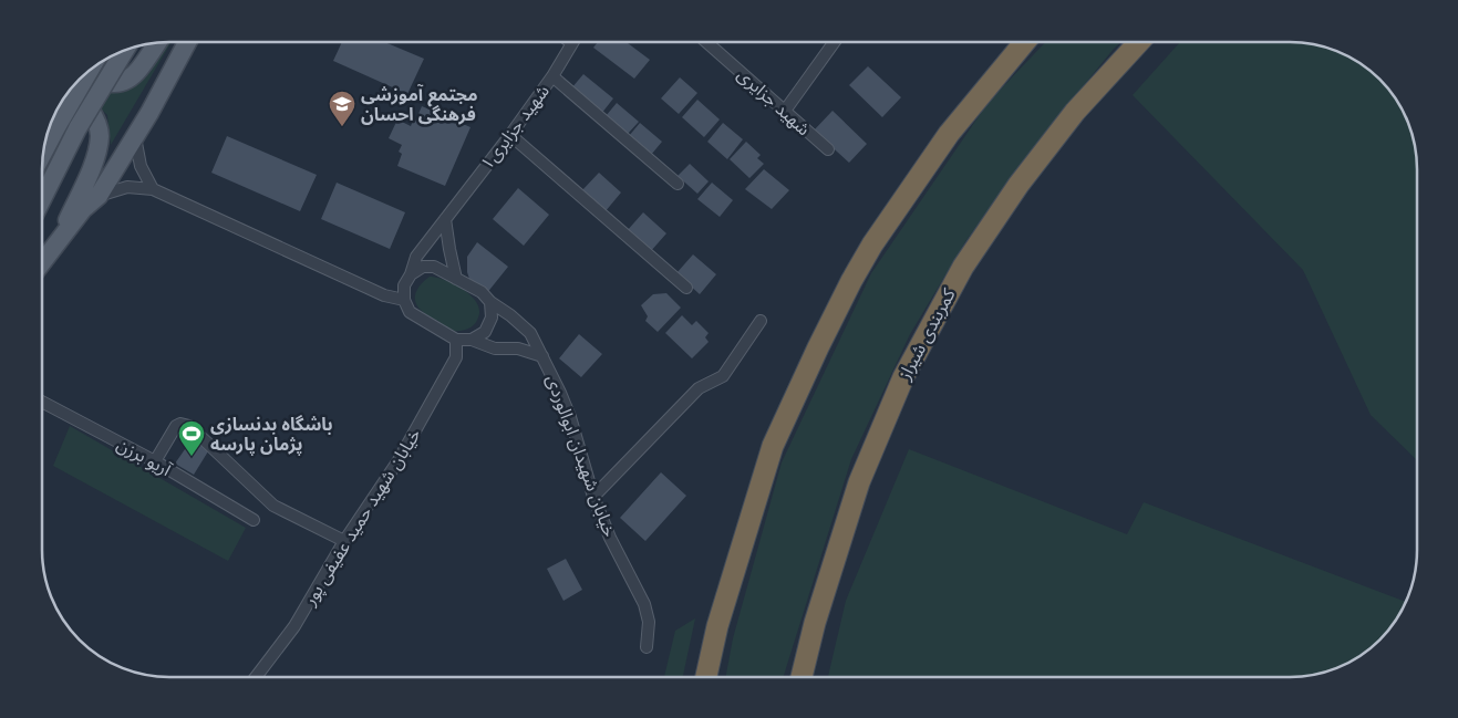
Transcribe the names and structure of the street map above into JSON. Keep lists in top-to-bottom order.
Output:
{
  "streets": {
    "highway": ["کمربندی شیراز"],
    "street": [
      "شهید جزایری",
      "شهید جزایری۱",
      "خیابان شهیدان ابوالوردی",
      "آریو برزن",
      "خیابان شهید حمید عفیفی پور"
    ]
  },
  "crossings": [
    ["شهید جزایری۱", "خیابان شهیدان ابوالوردی"],
    ["شهید جزایری۱", "خیابان شهید حمید عفیفی پور"],
    ["خیابان شهیدان ابوالوردی", "خیابان شهید حمید عفیفی پور"]
  ],
  "places": {
    "school or university": ["مجتمع آموزشی فرهنگی احسان"],
    "sports": ["باشگاه بدنسازی پژمان پارسه"]
  }
}
